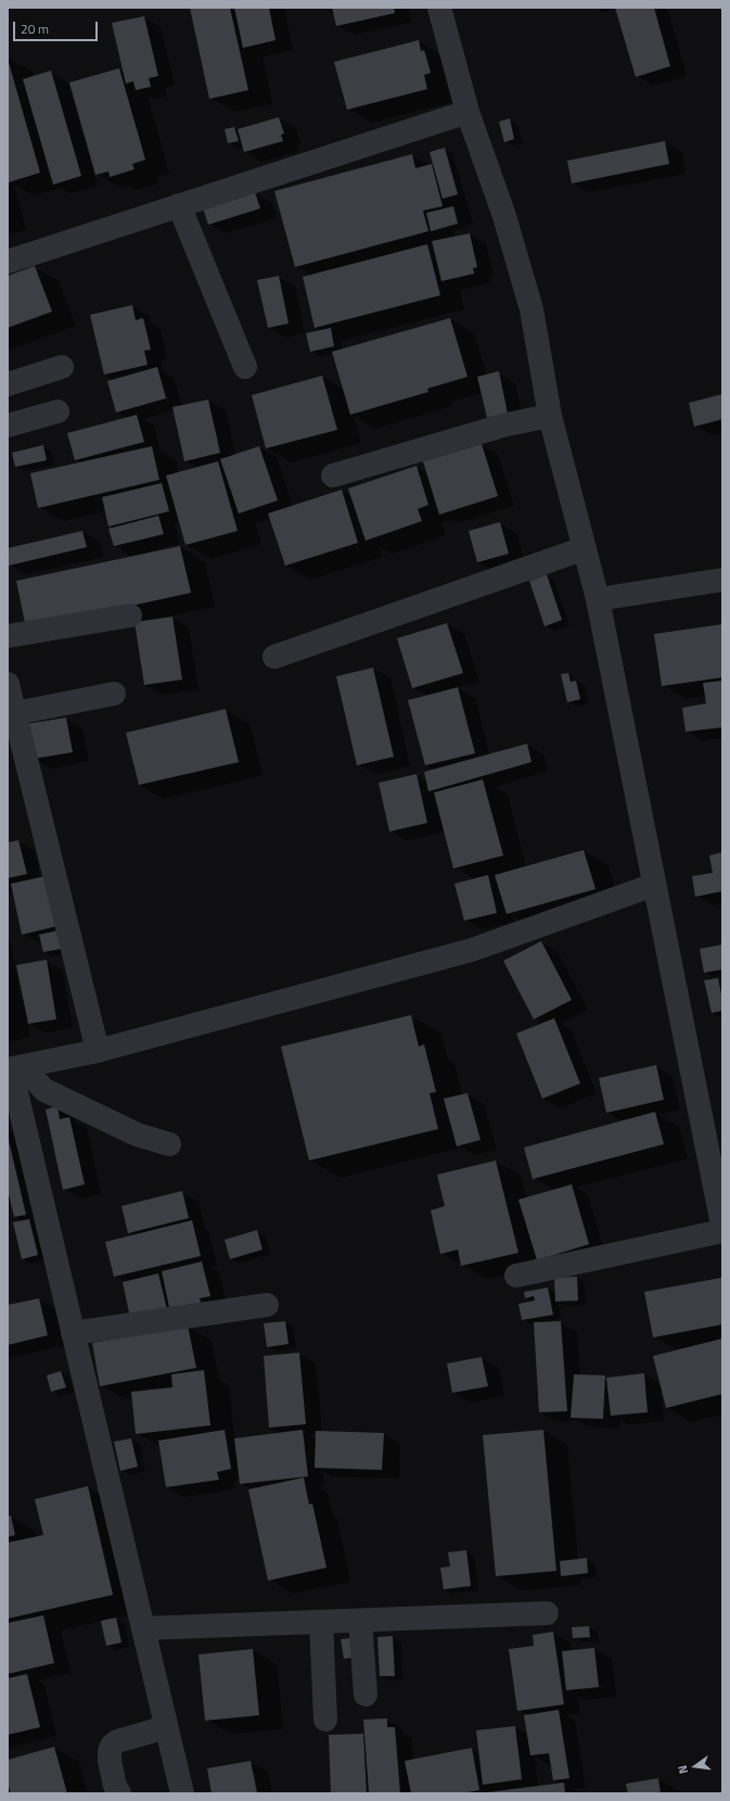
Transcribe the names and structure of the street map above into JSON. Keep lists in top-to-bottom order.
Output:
{
  "scale_bar": "20 m",
  "north": "left"
}
